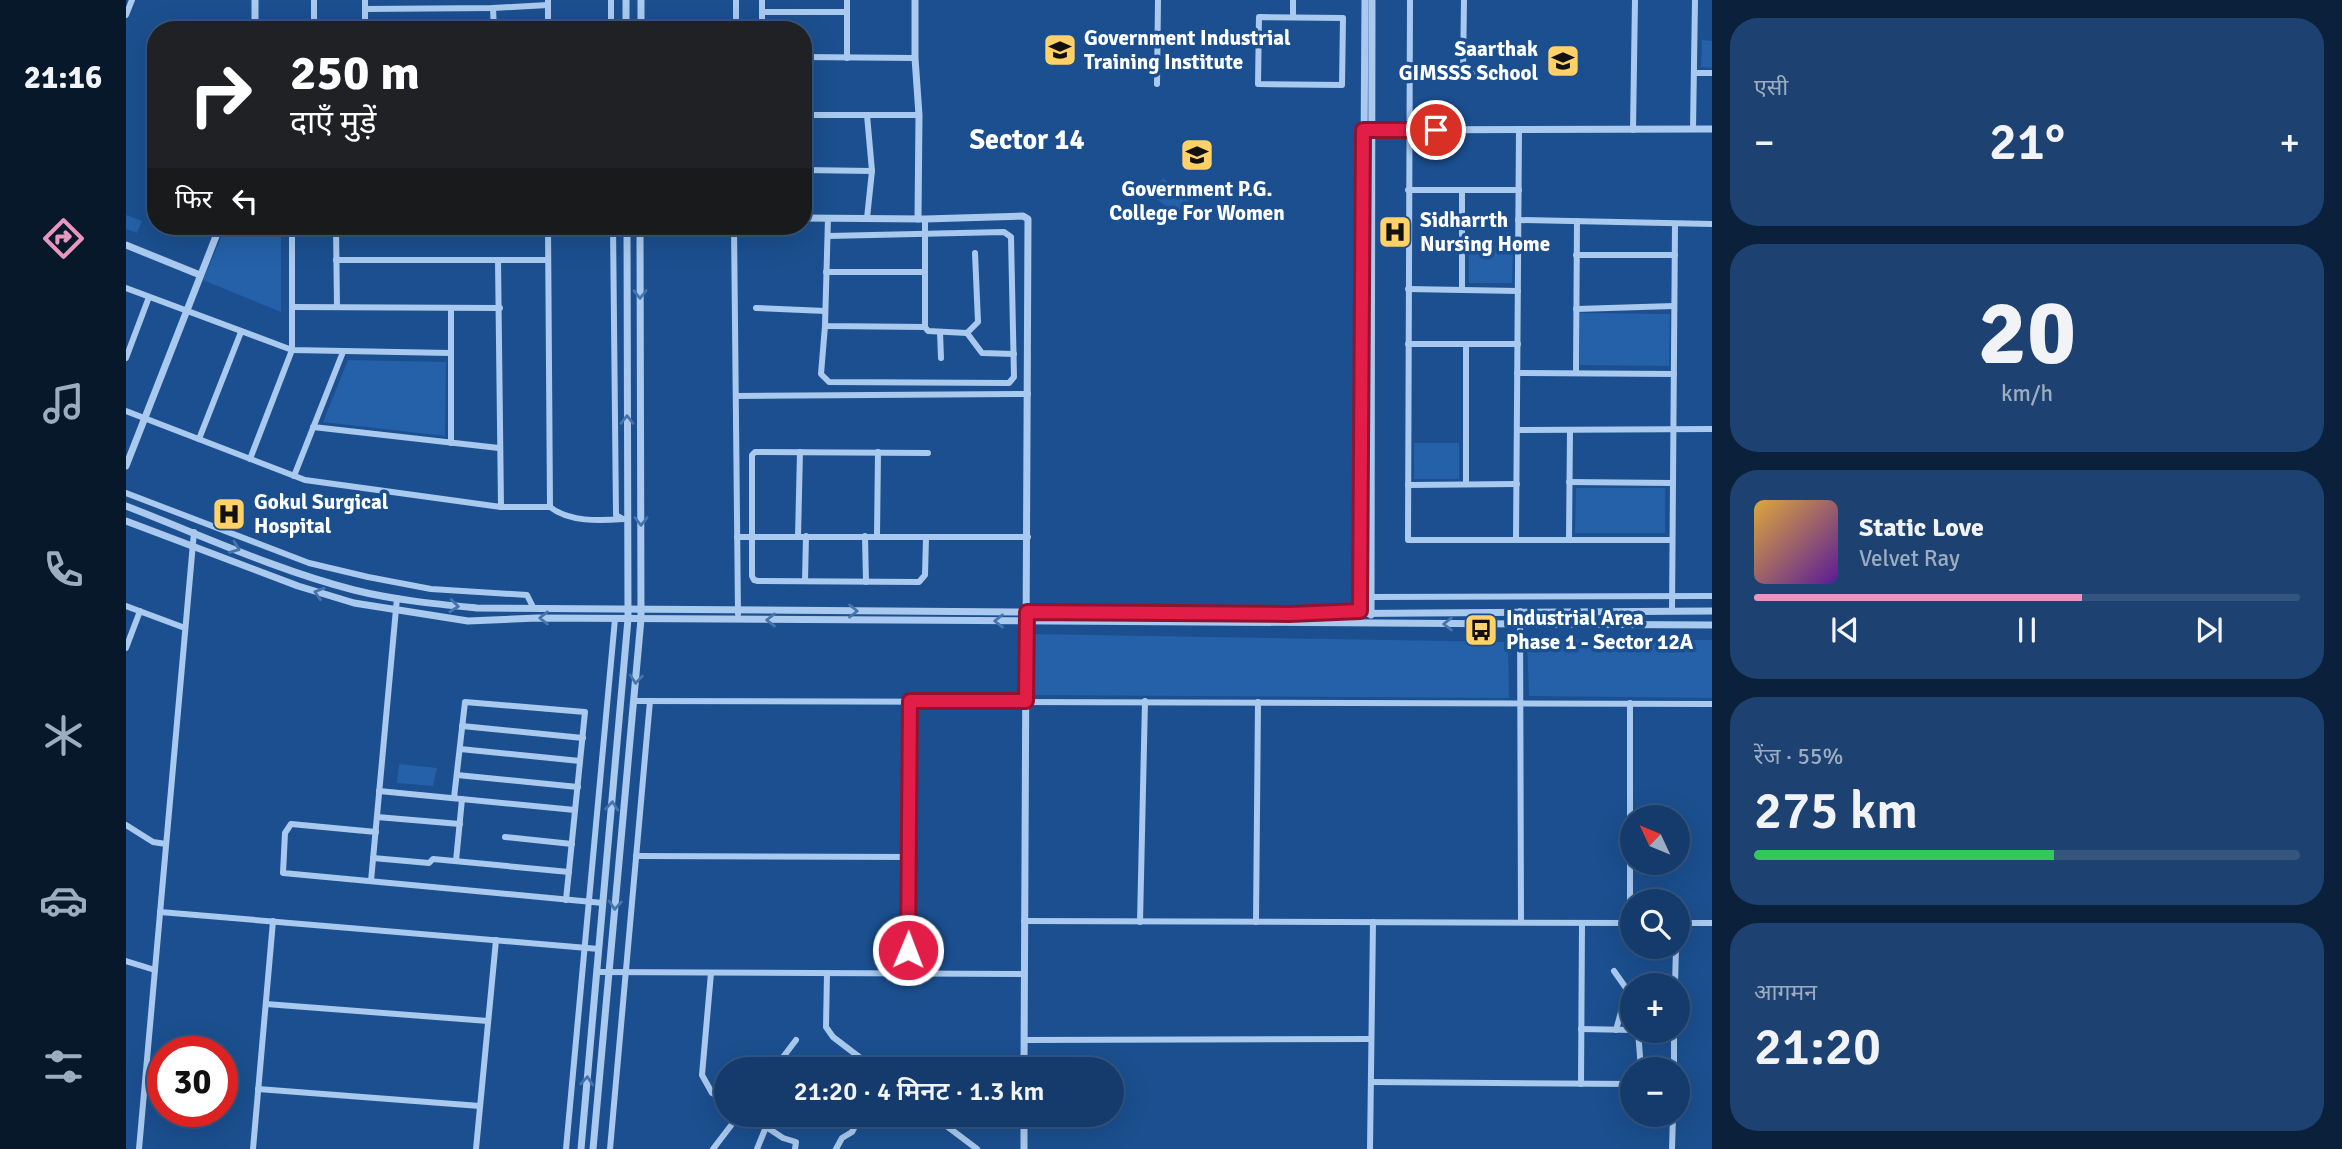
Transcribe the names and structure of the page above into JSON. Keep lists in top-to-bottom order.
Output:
{
  "districts": ["Sector 14"],
  "places": {
    "school or university": ["Government Industrial Training Institute", "Saarthak GIMSSS School", "Government P.G. College For Women"],
    "hospital": ["Sidharrth Nursing Home", "Gokul Surgical Hospital"],
    "bus stop": ["Industrial Area Phase 1 - Sector 12A"]
  },
  "north": "top left",
  "page": {
    "tabs": "21:16",
    "tile": [
      "एसी",
      ["20", "km/h"],
      ["रेंज · 55%", "275 km"],
      ["आगमन", "21:20"]
    ],
    "turn": ["250 m", "दाएँ मुड़ें"],
    "heat": ["−", "21°", "+"],
    "then": "फिर",
    "song": ["Static Love", "Velvet Ray"],
    "map_buttons": ["+", "−"],
    "limit": "30",
    "trip": "21:20 · 4 मिनट · 1.3 km"
  }
}
